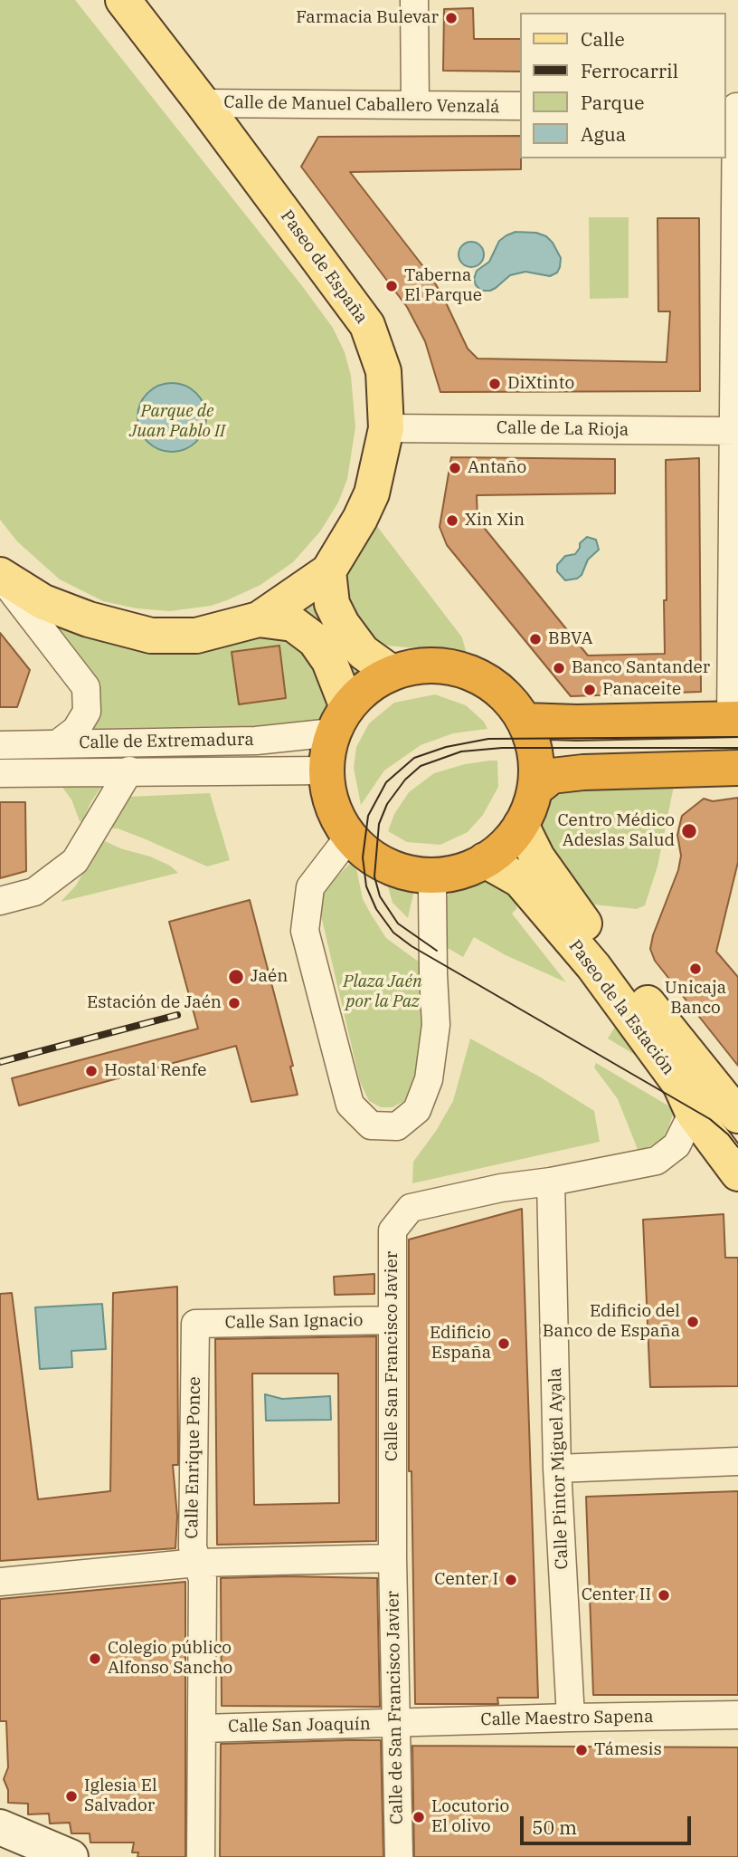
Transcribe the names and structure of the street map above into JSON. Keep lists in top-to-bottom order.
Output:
{
  "streets": {
    "main road": ["Paseo de España", "Paseo de la Estación"],
    "street": [
      "Calle de Manuel Caballero Venzalá",
      "Calle de La Rioja",
      "Calle de Extremadura",
      "Calle San Ignacio",
      "Calle San Francisco Javier",
      "Calle Enrique Ponce",
      "Calle Pintor Miguel Ayala",
      "Calle de San Francisco Javier",
      "Calle Maestro Sapena",
      "Calle San Joaquín"
    ]
  },
  "crossings": [
    ["Calle de Manuel Caballero Venzalá", "Paseo de España"],
    ["Paseo de España", "Calle de La Rioja"],
    ["Paseo de España", "Calle de Extremadura"],
    ["Paseo de España", "Paseo de la Estación"],
    ["Calle de Extremadura", "Paseo de la Estación"],
    ["Paseo de la Estación", "Calle San Francisco Javier"],
    ["Calle San Ignacio", "Calle San Francisco Javier"],
    ["Calle San Ignacio", "Calle Enrique Ponce"],
    ["Calle San Francisco Javier", "Calle Pintor Miguel Ayala"],
    ["Calle San Francisco Javier", "Calle de San Francisco Javier"],
    ["Calle Enrique Ponce", "Calle San Joaquín"],
    ["Calle Pintor Miguel Ayala", "Calle Maestro Sapena"],
    ["Calle de San Francisco Javier", "Calle Maestro Sapena"],
    ["Calle de San Francisco Javier", "Calle San Joaquín"],
    ["Calle Maestro Sapena", "Calle San Joaquín"]
  ],
  "parks": ["Parque de Juan Pablo II", "Plaza Jaén por la Paz"],
  "places": [
    "Farmacia Bulevar",
    "Taberna El Parque",
    "DiXtinto",
    "Antaño",
    "Xin Xin",
    "BBVA",
    "Banco Santander",
    "Panaceite",
    "Centro Médico Adeslas Salud",
    "Unicaja Banco",
    "Jaén",
    "Estación de Jaén",
    "Hostal Renfe",
    "Edificio del Banco de España",
    "Edificio España",
    "Center I",
    "Center II",
    "Colegio público Alfonso Sancho",
    "Támesis",
    "Iglesia El Salvador",
    "Locutorio El olivo"
  ],
  "legend": [
    "Calle",
    "Ferrocarril",
    "Parque",
    "Agua"
  ],
  "scale_bar": "50 m"
}
